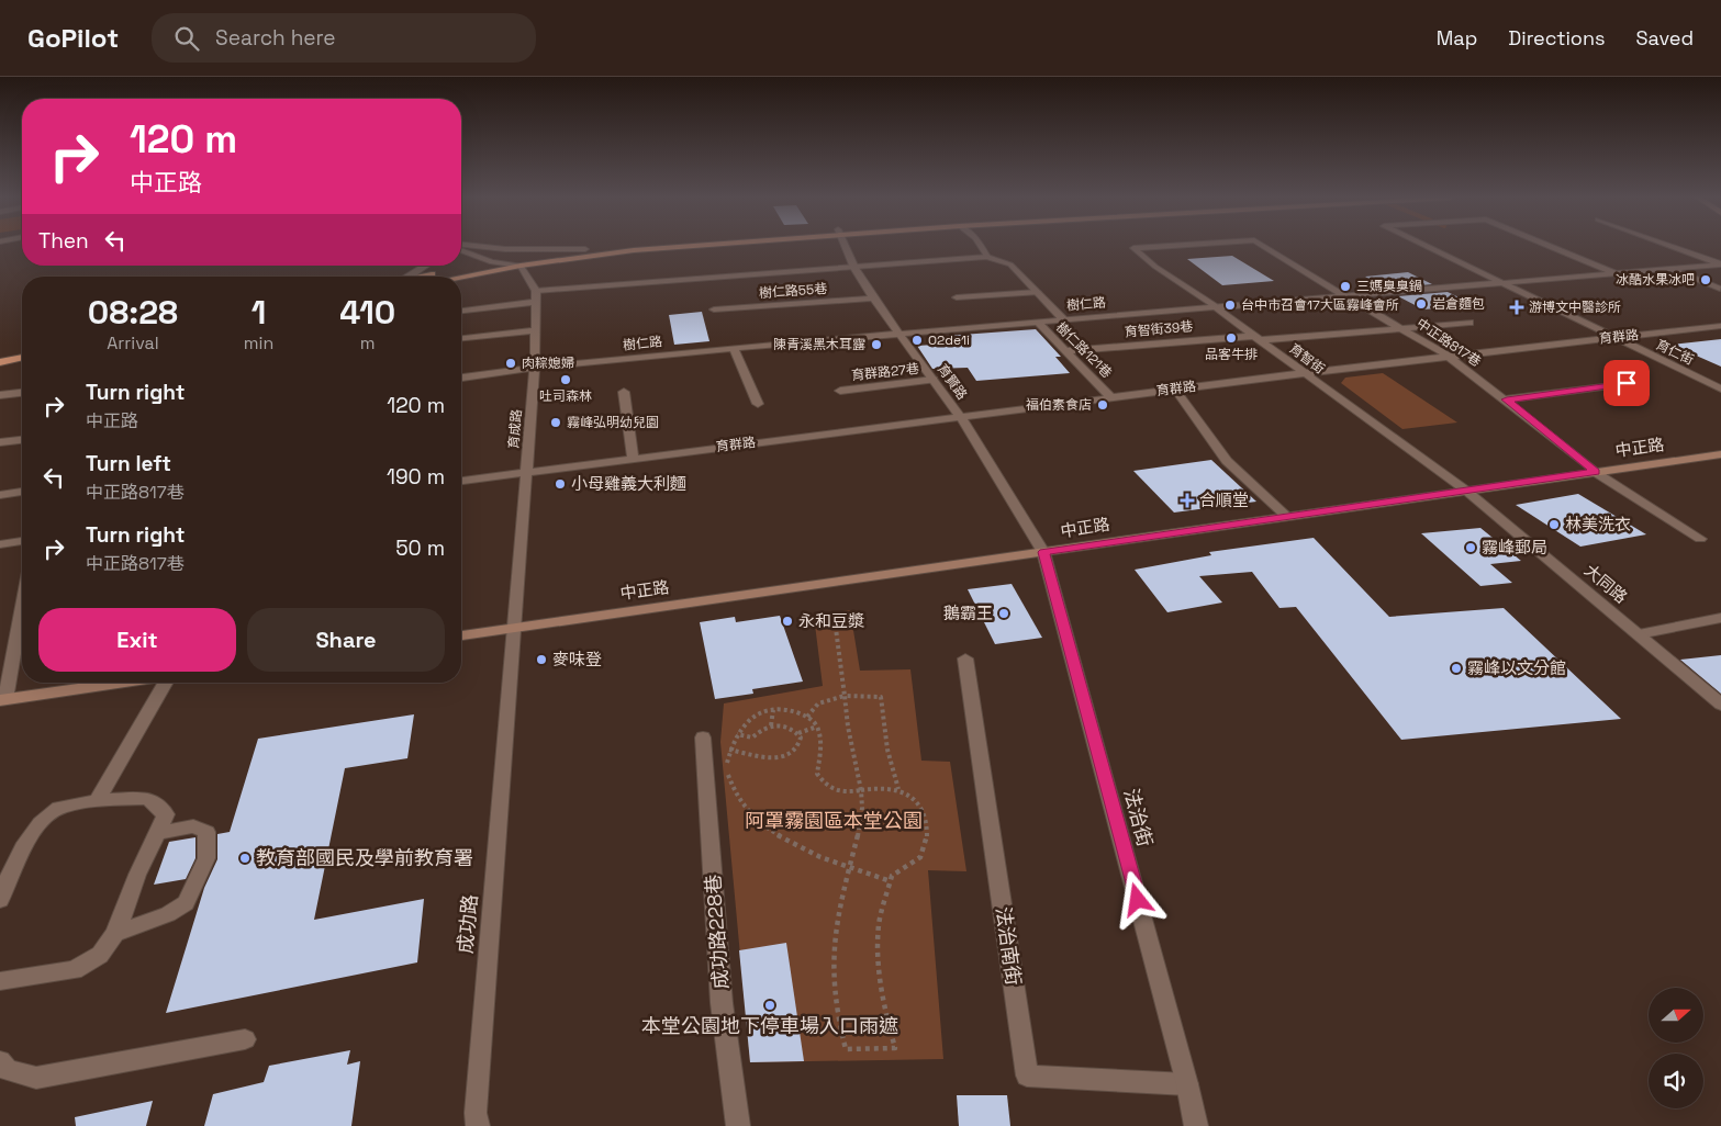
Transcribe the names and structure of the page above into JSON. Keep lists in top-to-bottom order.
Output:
{
  "streets": {
    "street": [
      "樹仁路55巷",
      "樹仁路",
      "育智街39巷",
      "育群路",
      "中正路817巷",
      "樹仁路121巷",
      "育仁街",
      "育智街",
      "育群路27巷",
      "育賢路",
      "育成路",
      "中正路",
      "大同路",
      "法治街",
      "成功路",
      "成功路228巷",
      "法治南街"
    ]
  },
  "crossings": [
    ["樹仁路55巷", "育賢路"],
    ["樹仁路", "中正路817巷"],
    ["樹仁路", "樹仁路121巷"],
    ["樹仁路", "育仁街"],
    ["樹仁路", "育智街"],
    ["樹仁路", "育賢路"],
    ["樹仁路", "育成路"],
    ["育智街39巷", "中正路817巷"],
    ["育智街39巷", "樹仁路121巷"],
    ["育智街39巷", "育智街"],
    ["育群路", "中正路817巷"],
    ["育群路", "樹仁路121巷"],
    ["育群路", "育仁街"],
    ["育群路", "育智街"],
    ["育群路", "育賢路"],
    ["育群路", "育成路"],
    ["中正路817巷", "育智街"],
    ["中正路817巷", "中正路"],
    ["育智街", "中正路"],
    ["育智街", "大同路"],
    ["育群路27巷", "育賢路"],
    ["育賢路", "中正路"],
    ["育賢路", "法治街"],
    ["育成路", "中正路"],
    ["育成路", "成功路"],
    ["中正路", "大同路"],
    ["中正路", "法治街"],
    ["中正路", "成功路"],
    ["法治街", "法治南街"]
  ],
  "parks": ["阿罩霧園區本堂公園"],
  "places": {
    "other": [
      "冰酷水果冰吧",
      "三媽臭臭鍋",
      "岩倉麵包",
      "台中市召會17大區霧峰會所",
      "品客牛排",
      "O2de1i",
      "陳青溪黑木耳露",
      "肉粽媳婦",
      "吐司森林",
      "福伯素食店",
      "霧峰弘明幼兒園",
      "小母雞義大利麵",
      "林美洗衣",
      "霧峰郵局",
      "鵝霸王",
      "永和豆漿",
      "麥味登",
      "霧峰以文分館",
      "教育部國民及學前教育署",
      "本堂公園地下停車場入口雨遮"
    ],
    "health": ["游博文中醫診所", "合順堂"]
  },
  "north": "right",
  "page": {
    "header": "GoPilot",
    "search": "Search here",
    "nav": ["Map", "Directions", "Saved"],
    "turn": ["120 m", "中正路"],
    "then": "Then",
    "eta": [
      "08:28",
      "Arrival",
      "1",
      "min",
      "410",
      "m"
    ],
    "list": [
      {
        "name": "Turn right",
        "note": "中正路",
        "value": "120 m"
      },
      {
        "name": "Turn left",
        "note": "中正路817巷",
        "value": "190 m"
      },
      {
        "name": "Turn right",
        "note": "中正路817巷",
        "value": "50 m"
      }
    ],
    "buttons": ["Exit", "Share"]
  }
}
